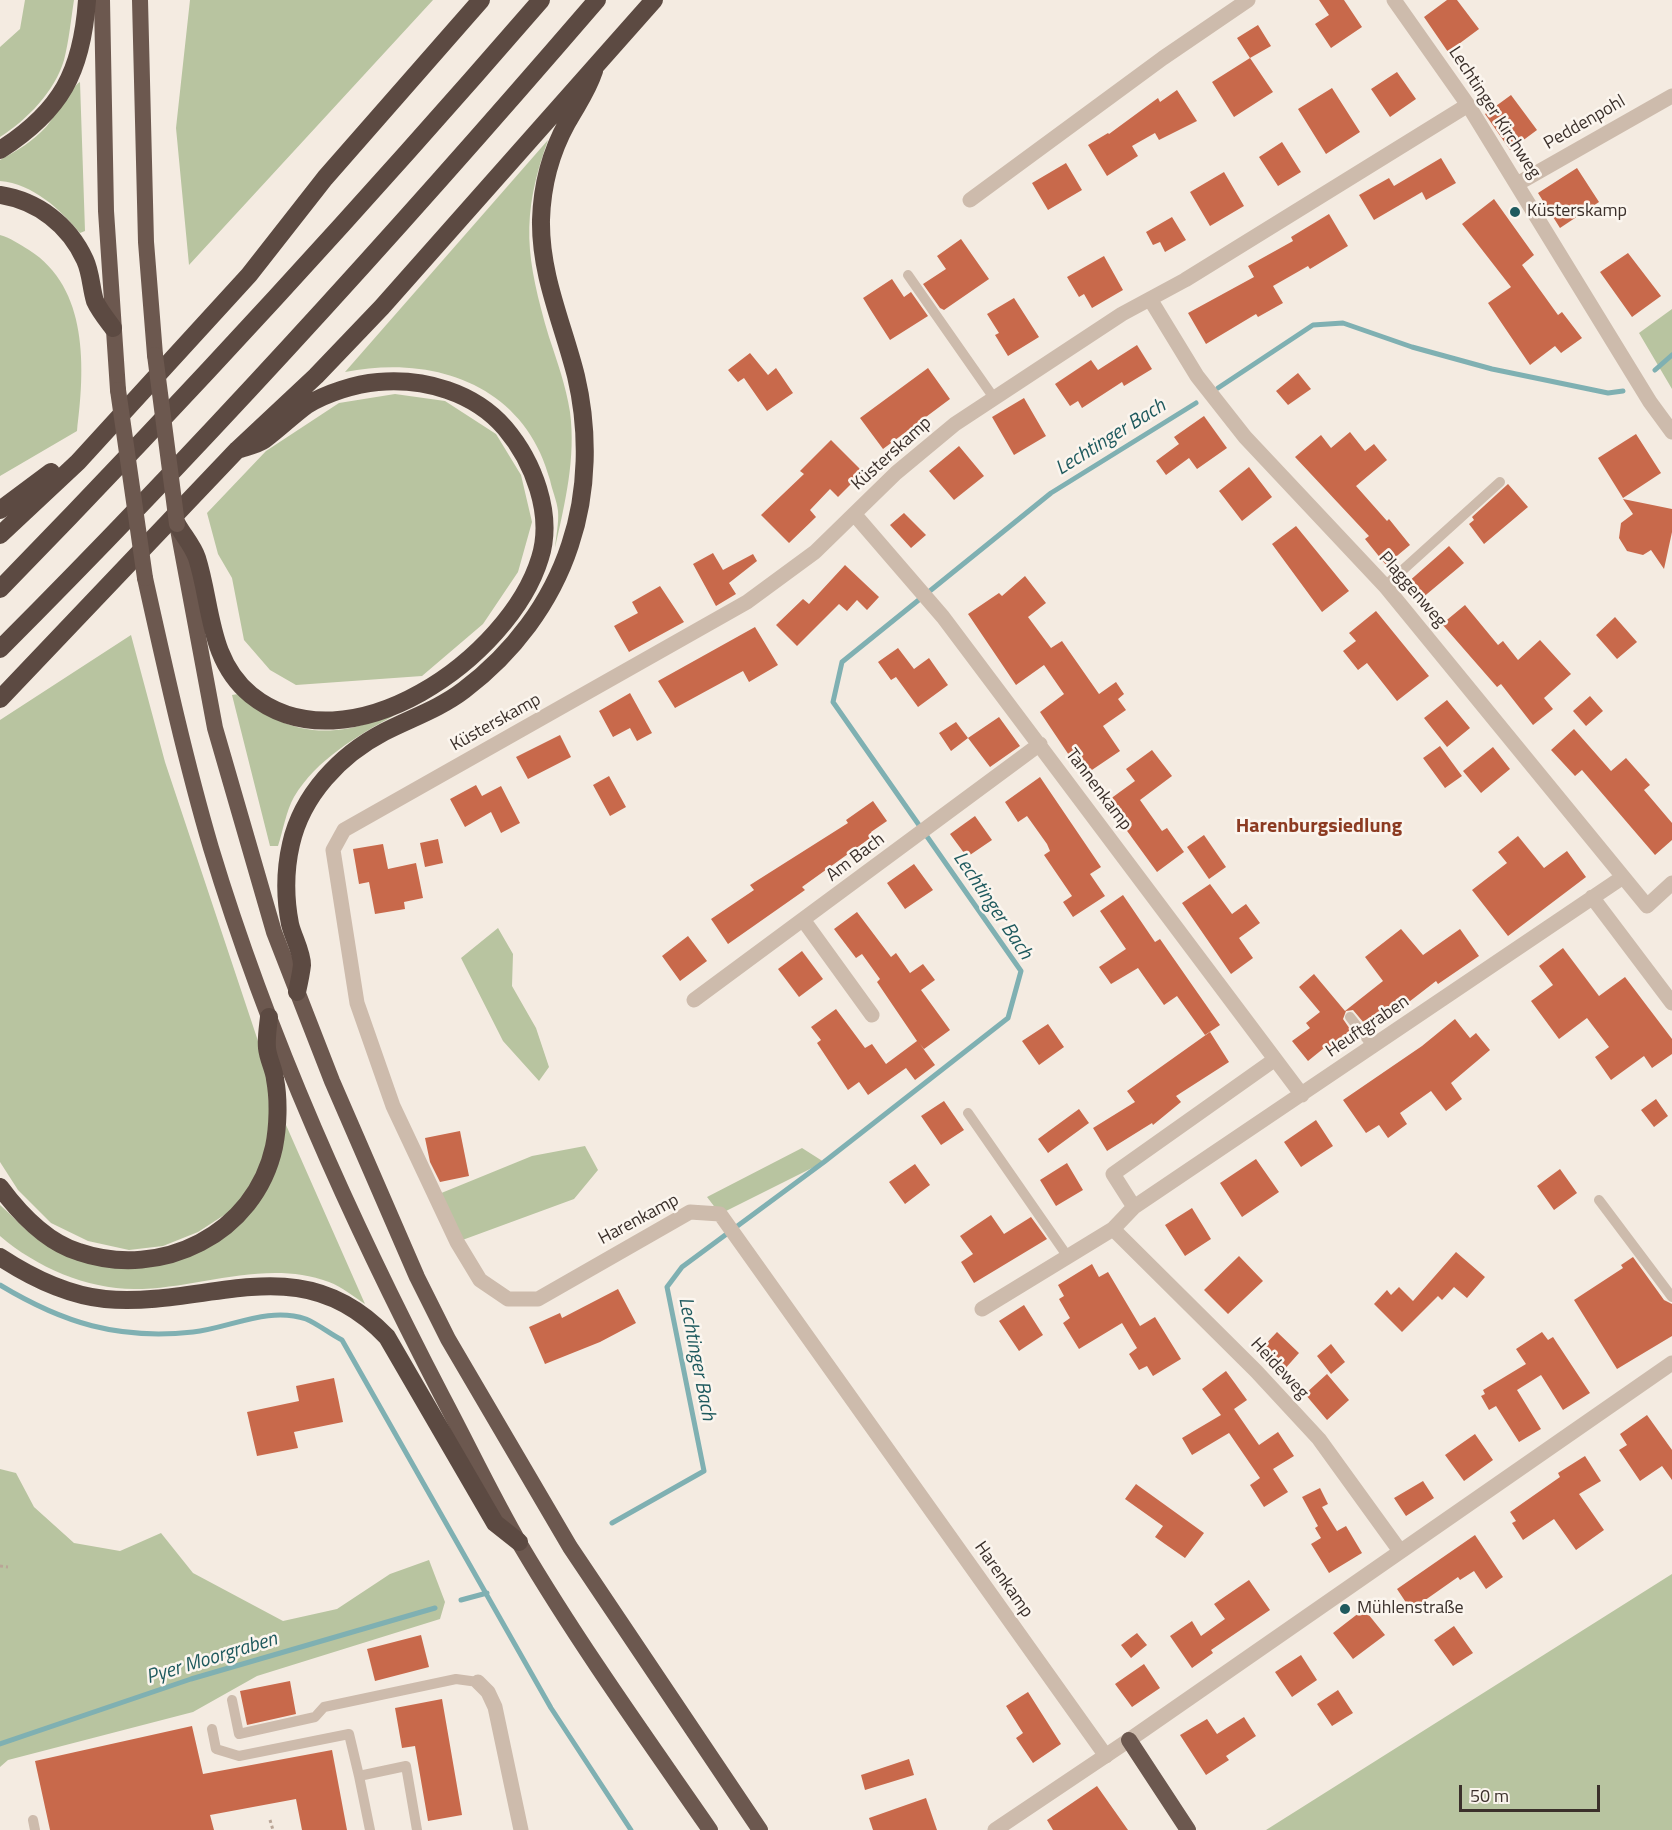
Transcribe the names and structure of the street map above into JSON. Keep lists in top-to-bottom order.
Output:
{
  "streets": {
    "street": [
      "Lechtinger Kirchweg",
      "Peddenpohl",
      "Küsterskamp",
      "Plaggenweg",
      "Tannenkamp",
      "Am Bach",
      "Heuftgraben",
      "Harenkamp",
      "Heideweg"
    ]
  },
  "crossings": [
    ["Lechtinger Kirchweg", "Peddenpohl"],
    ["Lechtinger Kirchweg", "Küsterskamp"],
    ["Küsterskamp", "Plaggenweg"],
    ["Küsterskamp", "Tannenkamp"],
    ["Küsterskamp", "Harenkamp"],
    ["Plaggenweg", "Heuftgraben"],
    ["Tannenkamp", "Am Bach"],
    ["Tannenkamp", "Heuftgraben"],
    ["Heuftgraben", "Heideweg"]
  ],
  "districts": ["Harenburgsiedlung"],
  "water": ["Lechtinger Bach", "Pyer Moorgraben"],
  "places": ["Küsterskamp", "Mühlenstraße"],
  "scale_bar": "50 m"
}
